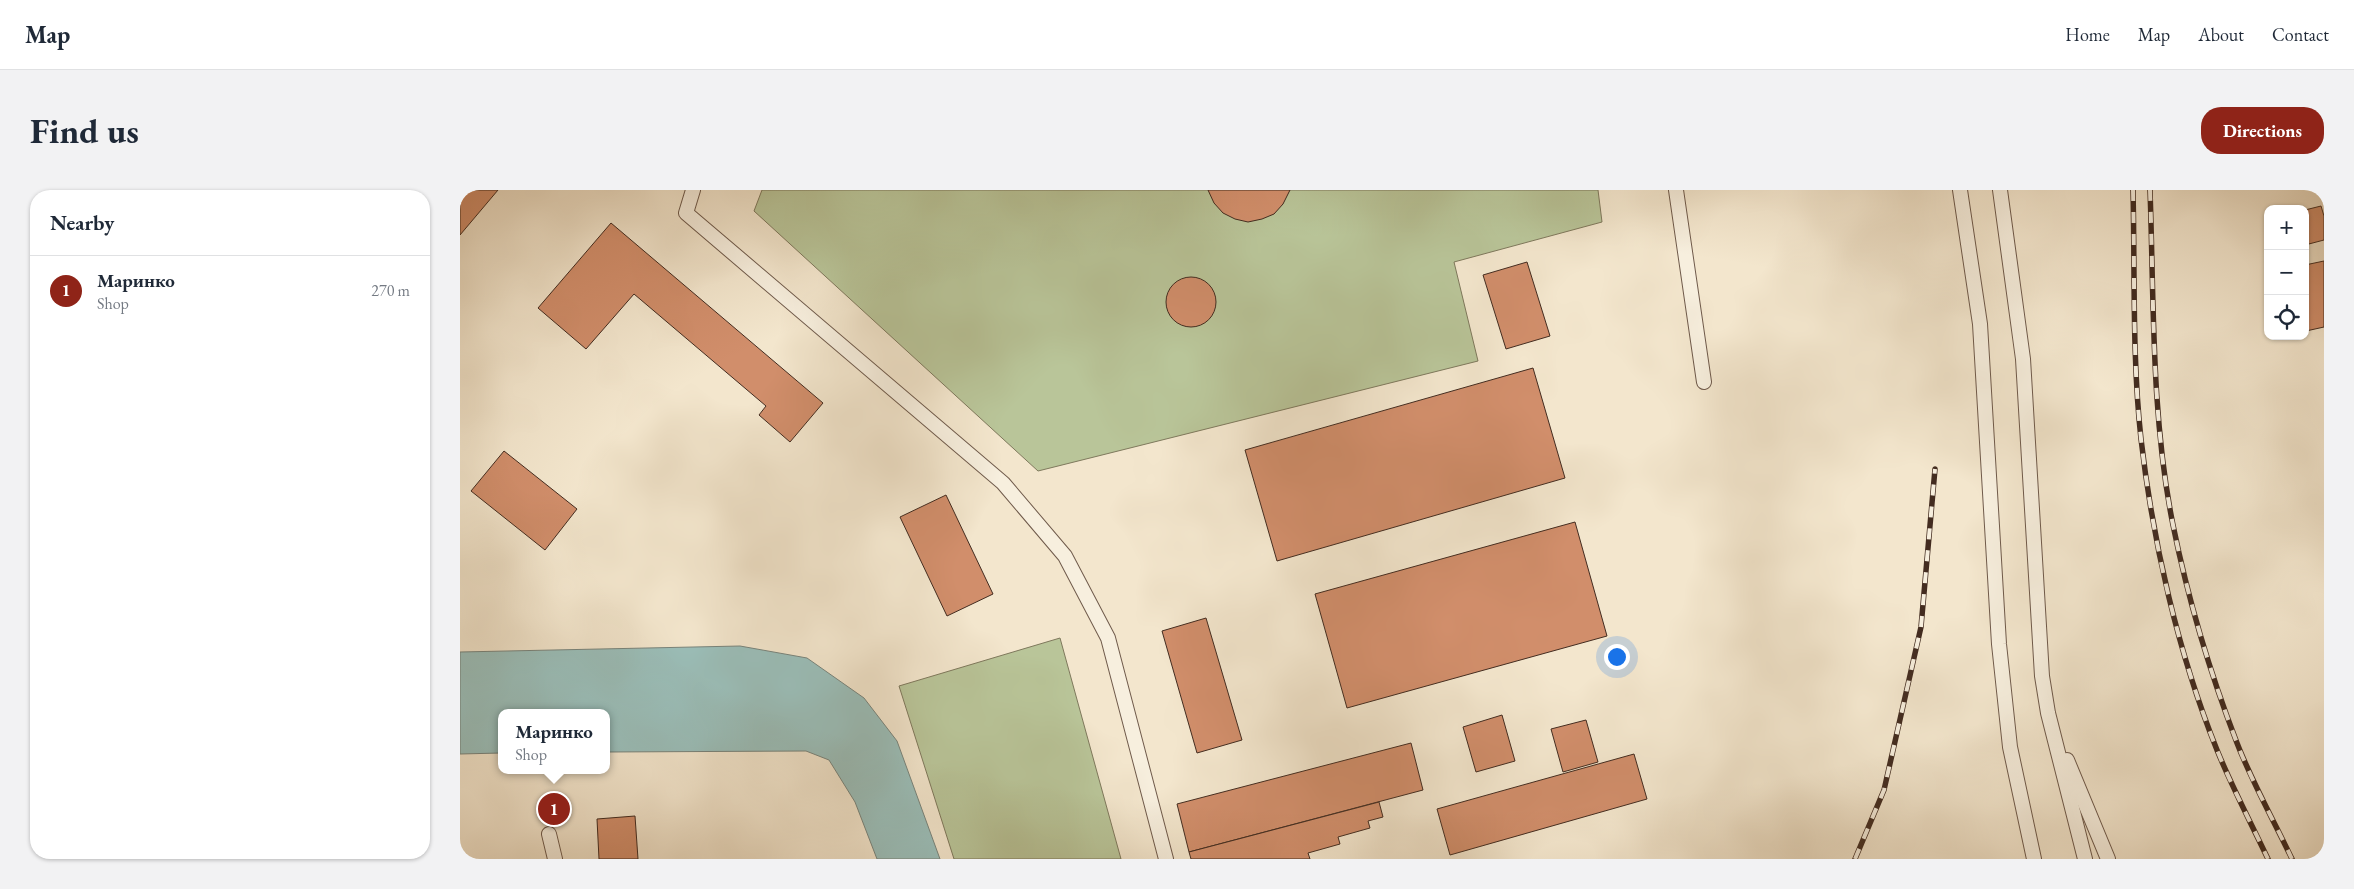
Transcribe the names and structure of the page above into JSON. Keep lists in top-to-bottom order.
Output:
{
  "page": {
    "header": "Map",
    "nav": [
      "Home",
      "Map",
      "About",
      "Contact"
    ],
    "buttons": "Directions",
    "title": "Find us",
    "heading": "Nearby",
    "map_buttons": ["+", "−"],
    "list": [
      {
        "mark": "1",
        "name": "Маринко",
        "note": "Shop",
        "value": "270 m"
      }
    ],
    "popup": ["Маринко", "Shop"],
    "pins": "1"
  }
}
